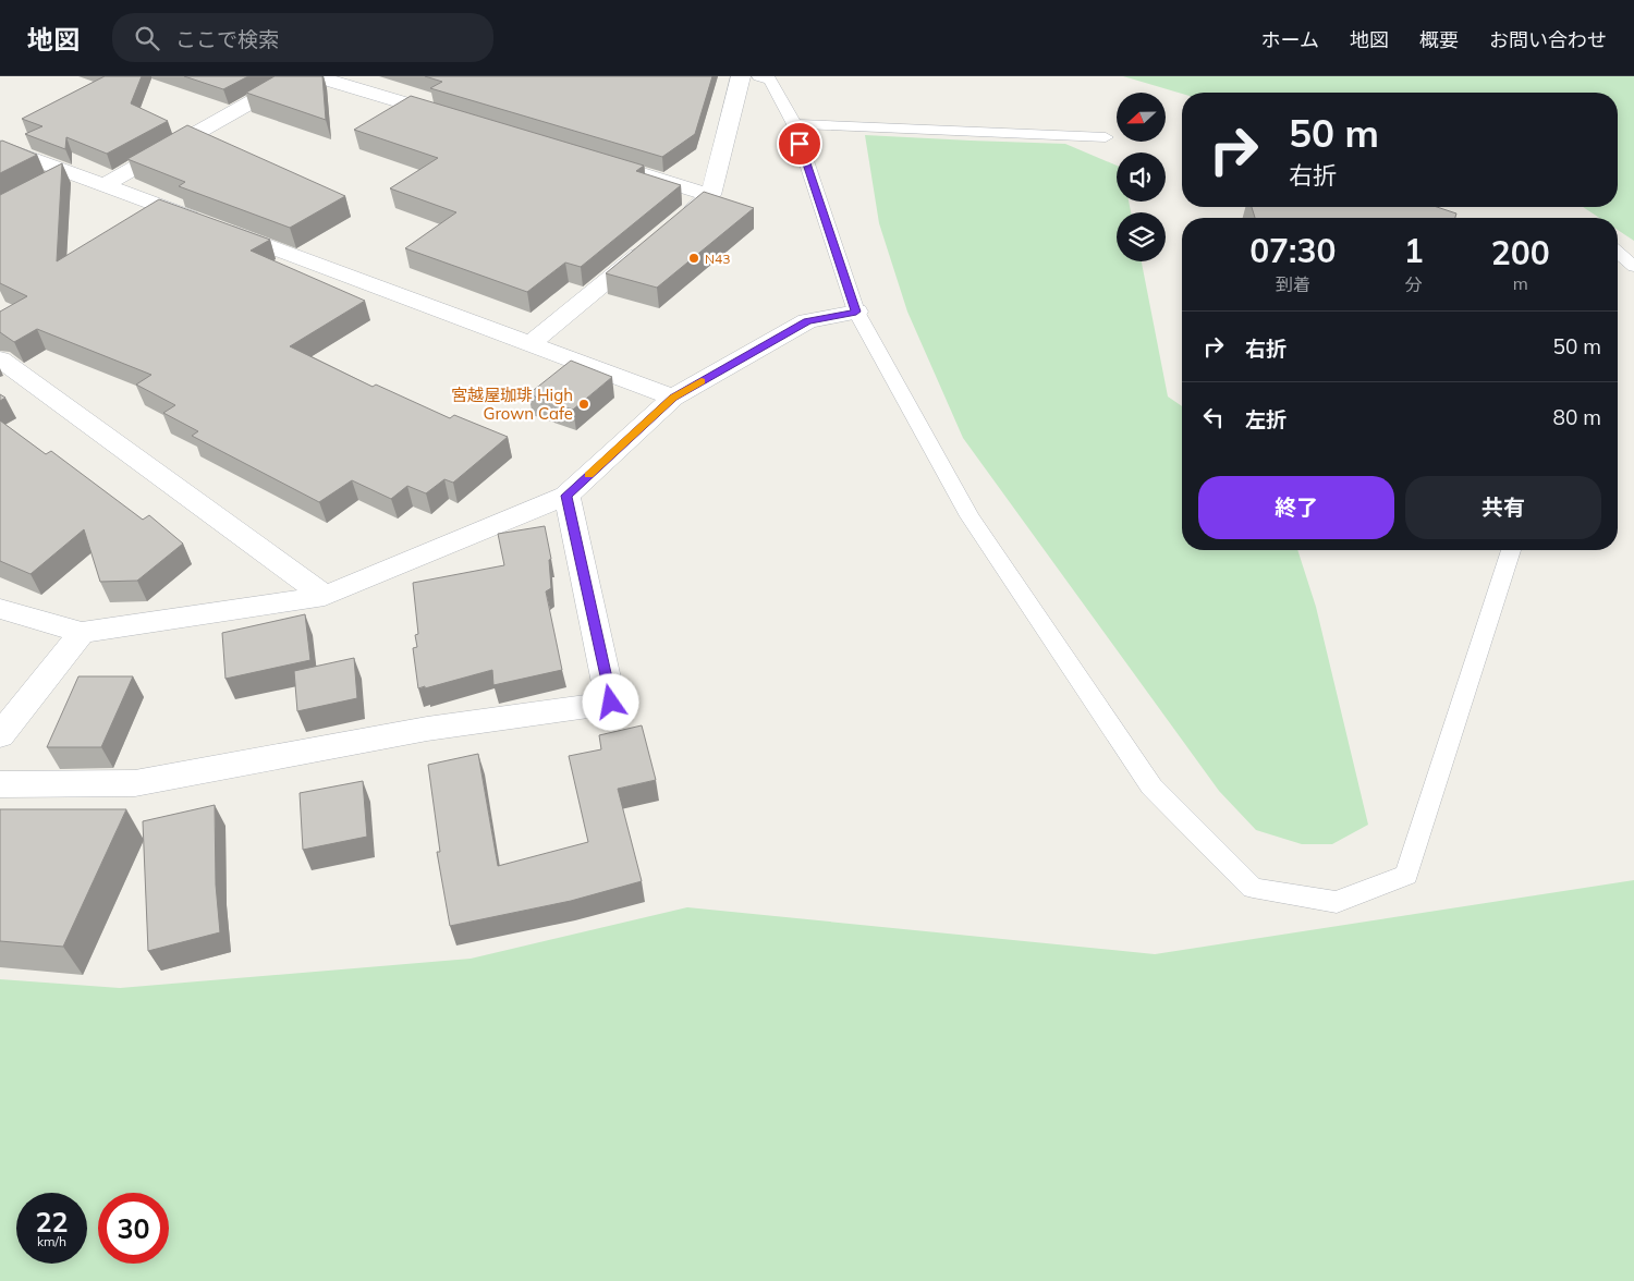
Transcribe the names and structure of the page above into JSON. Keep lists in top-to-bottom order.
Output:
{
  "places": ["N43", "宮越屋珈琲 High Grown Cafe"],
  "north": "left",
  "page": {
    "header": "地図",
    "search": "ここで検索",
    "nav": [
      "ホーム",
      "地図",
      "概要",
      "お問い合わせ"
    ],
    "turn": ["50 m", "右折"],
    "eta": [
      "07:30",
      "到着",
      "1",
      "分",
      "200",
      "m"
    ],
    "list": [
      {
        "name": "右折",
        "value": "50 m"
      },
      {
        "name": "左折",
        "value": "80 m"
      }
    ],
    "buttons": ["終了", "共有"],
    "speed": "22 km/h",
    "limit": "30"
  }
}
